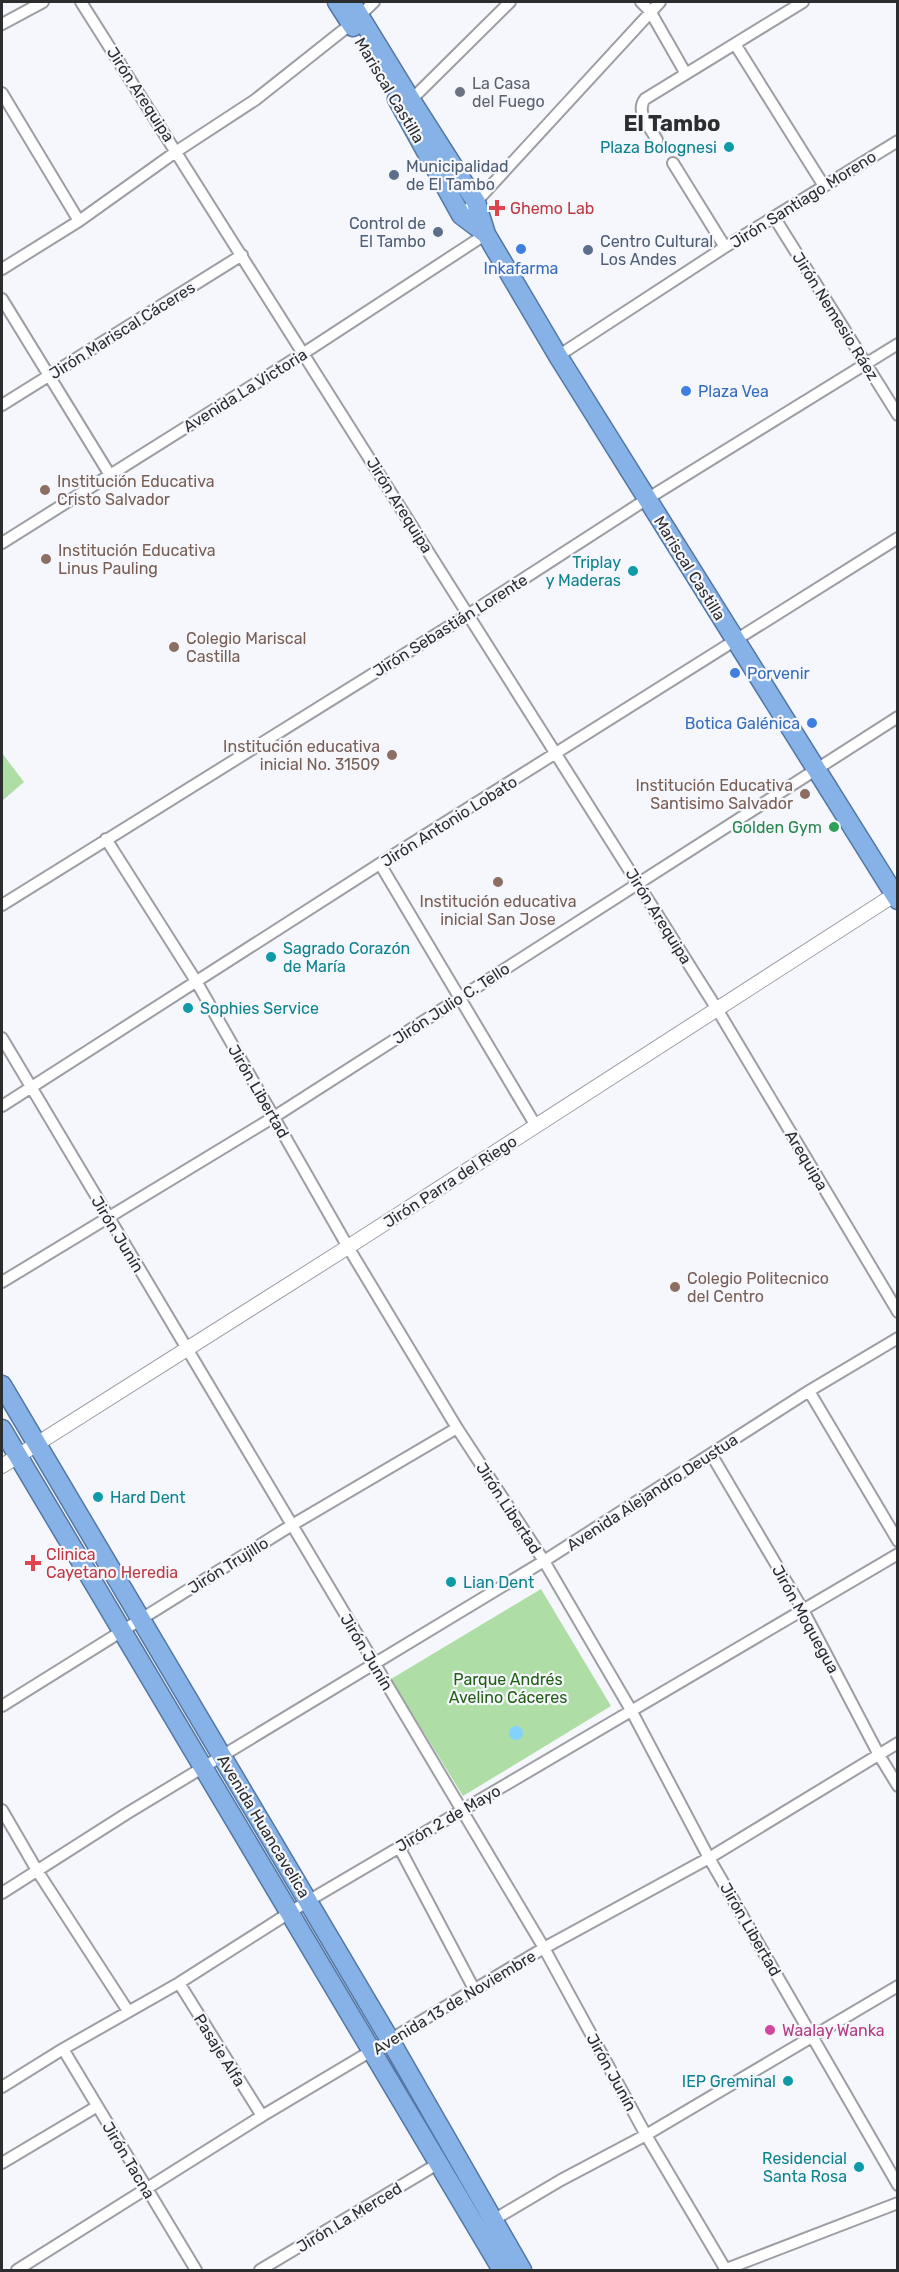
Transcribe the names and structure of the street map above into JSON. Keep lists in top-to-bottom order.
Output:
{
  "streets": {
    "highway": ["Mariscal Castilla", "Avenida Huancavelica"],
    "street": [
      "Jirón Arequipa",
      "Jirón Santiago Moreno",
      "Jirón Nemesio Ráez",
      "Jirón Mariscal Cáceres",
      "Avenida La Victoria",
      "Jirón Sebastián Lorente",
      "Jirón Antonio Lobato",
      "Jirón Julio C. Tello",
      "Jirón Libertad",
      "Arequipa",
      "Jirón Parra del Riego",
      "Jirón Junín",
      "Avenida Alejandro Deustua",
      "Jirón Trujillo",
      "Jirón Moquegua",
      "Jirón 2 de Mayo",
      "Avenida 13 de Noviembre",
      "Pasaje Alfa",
      "Jirón Tacna",
      "Jirón La Merced"
    ]
  },
  "crossings": [
    ["Mariscal Castilla", "Jirón Santiago Moreno"],
    ["Mariscal Castilla", "Avenida La Victoria"],
    ["Mariscal Castilla", "Jirón Sebastián Lorente"],
    ["Mariscal Castilla", "Jirón Antonio Lobato"],
    ["Mariscal Castilla", "Jirón Julio C. Tello"],
    ["Mariscal Castilla", "Jirón Parra del Riego"],
    ["Jirón Arequipa", "Jirón Mariscal Cáceres"],
    ["Jirón Arequipa", "Avenida La Victoria"],
    ["Jirón Arequipa", "Jirón Sebastián Lorente"],
    ["Jirón Arequipa", "Jirón Antonio Lobato"],
    ["Jirón Arequipa", "Jirón Julio C. Tello"],
    ["Jirón Arequipa", "Arequipa"],
    ["Jirón Arequipa", "Jirón Parra del Riego"],
    ["Jirón Santiago Moreno", "Jirón Nemesio Ráez"],
    ["Jirón Nemesio Ráez", "Jirón Sebastián Lorente"],
    ["Jirón Sebastián Lorente", "Jirón Libertad"],
    ["Jirón Antonio Lobato", "Jirón Libertad"],
    ["Jirón Antonio Lobato", "Jirón Junín"],
    ["Jirón Julio C. Tello", "Jirón Libertad"],
    ["Jirón Julio C. Tello", "Jirón Junín"],
    ["Jirón Libertad", "Jirón Parra del Riego"],
    ["Jirón Libertad", "Avenida Alejandro Deustua"],
    ["Jirón Libertad", "Jirón Trujillo"],
    ["Jirón Libertad", "Jirón 2 de Mayo"],
    ["Jirón Libertad", "Avenida 13 de Noviembre"],
    ["Arequipa", "Jirón Parra del Riego"],
    ["Jirón Parra del Riego", "Jirón Junín"],
    ["Jirón Parra del Riego", "Avenida Huancavelica"],
    ["Jirón Junín", "Avenida Alejandro Deustua"],
    ["Jirón Junín", "Jirón Trujillo"],
    ["Jirón Junín", "Jirón 2 de Mayo"],
    ["Jirón Junín", "Avenida 13 de Noviembre"],
    ["Avenida Alejandro Deustua", "Jirón Moquegua"],
    ["Avenida Alejandro Deustua", "Avenida Huancavelica"],
    ["Jirón Trujillo", "Avenida Huancavelica"],
    ["Jirón Moquegua", "Jirón 2 de Mayo"],
    ["Jirón Moquegua", "Avenida 13 de Noviembre"],
    ["Jirón 2 de Mayo", "Avenida Huancavelica"],
    ["Jirón 2 de Mayo", "Pasaje Alfa"],
    ["Jirón 2 de Mayo", "Jirón Tacna"],
    ["Avenida Huancavelica", "Avenida 13 de Noviembre"],
    ["Avenida Huancavelica", "Jirón La Merced"],
    ["Avenida 13 de Noviembre", "Pasaje Alfa"],
    ["Avenida 13 de Noviembre", "Jirón Tacna"]
  ],
  "districts": ["El Tambo"],
  "parks": ["Parque Andrés Avelino Cáceres"],
  "places": {
    "other": [
      "La Casa del Fuego",
      "Plaza Bolognesi",
      "Municipalidad de El Tambo",
      "Control de El Tambo",
      "Inkafarma",
      "Centro Cultural Los Andes",
      "Plaza Vea",
      "Institución Educativa Cristo Salvador",
      "Institución Educativa Linus Pauling",
      "Triplay y Maderas",
      "Colegio Mariscal Castilla",
      "Porvenir",
      "Botica Galénica",
      "Institución educativa inicial No. 31509",
      "Institución Educativa Santisimo Salvador",
      "Golden Gym",
      "Institución educativa inicial San Jose",
      "Sagrado Corazón de María",
      "Sophies Service",
      "Colegio Politecnico del Centro",
      "Hard Dent",
      "Lian Dent",
      "Waalay Wanka",
      "IEP Greminal",
      "Residencial Santa Rosa"
    ],
    "health": ["Ghemo Lab", "Clinica Cayetano Heredia"]
  }
}
